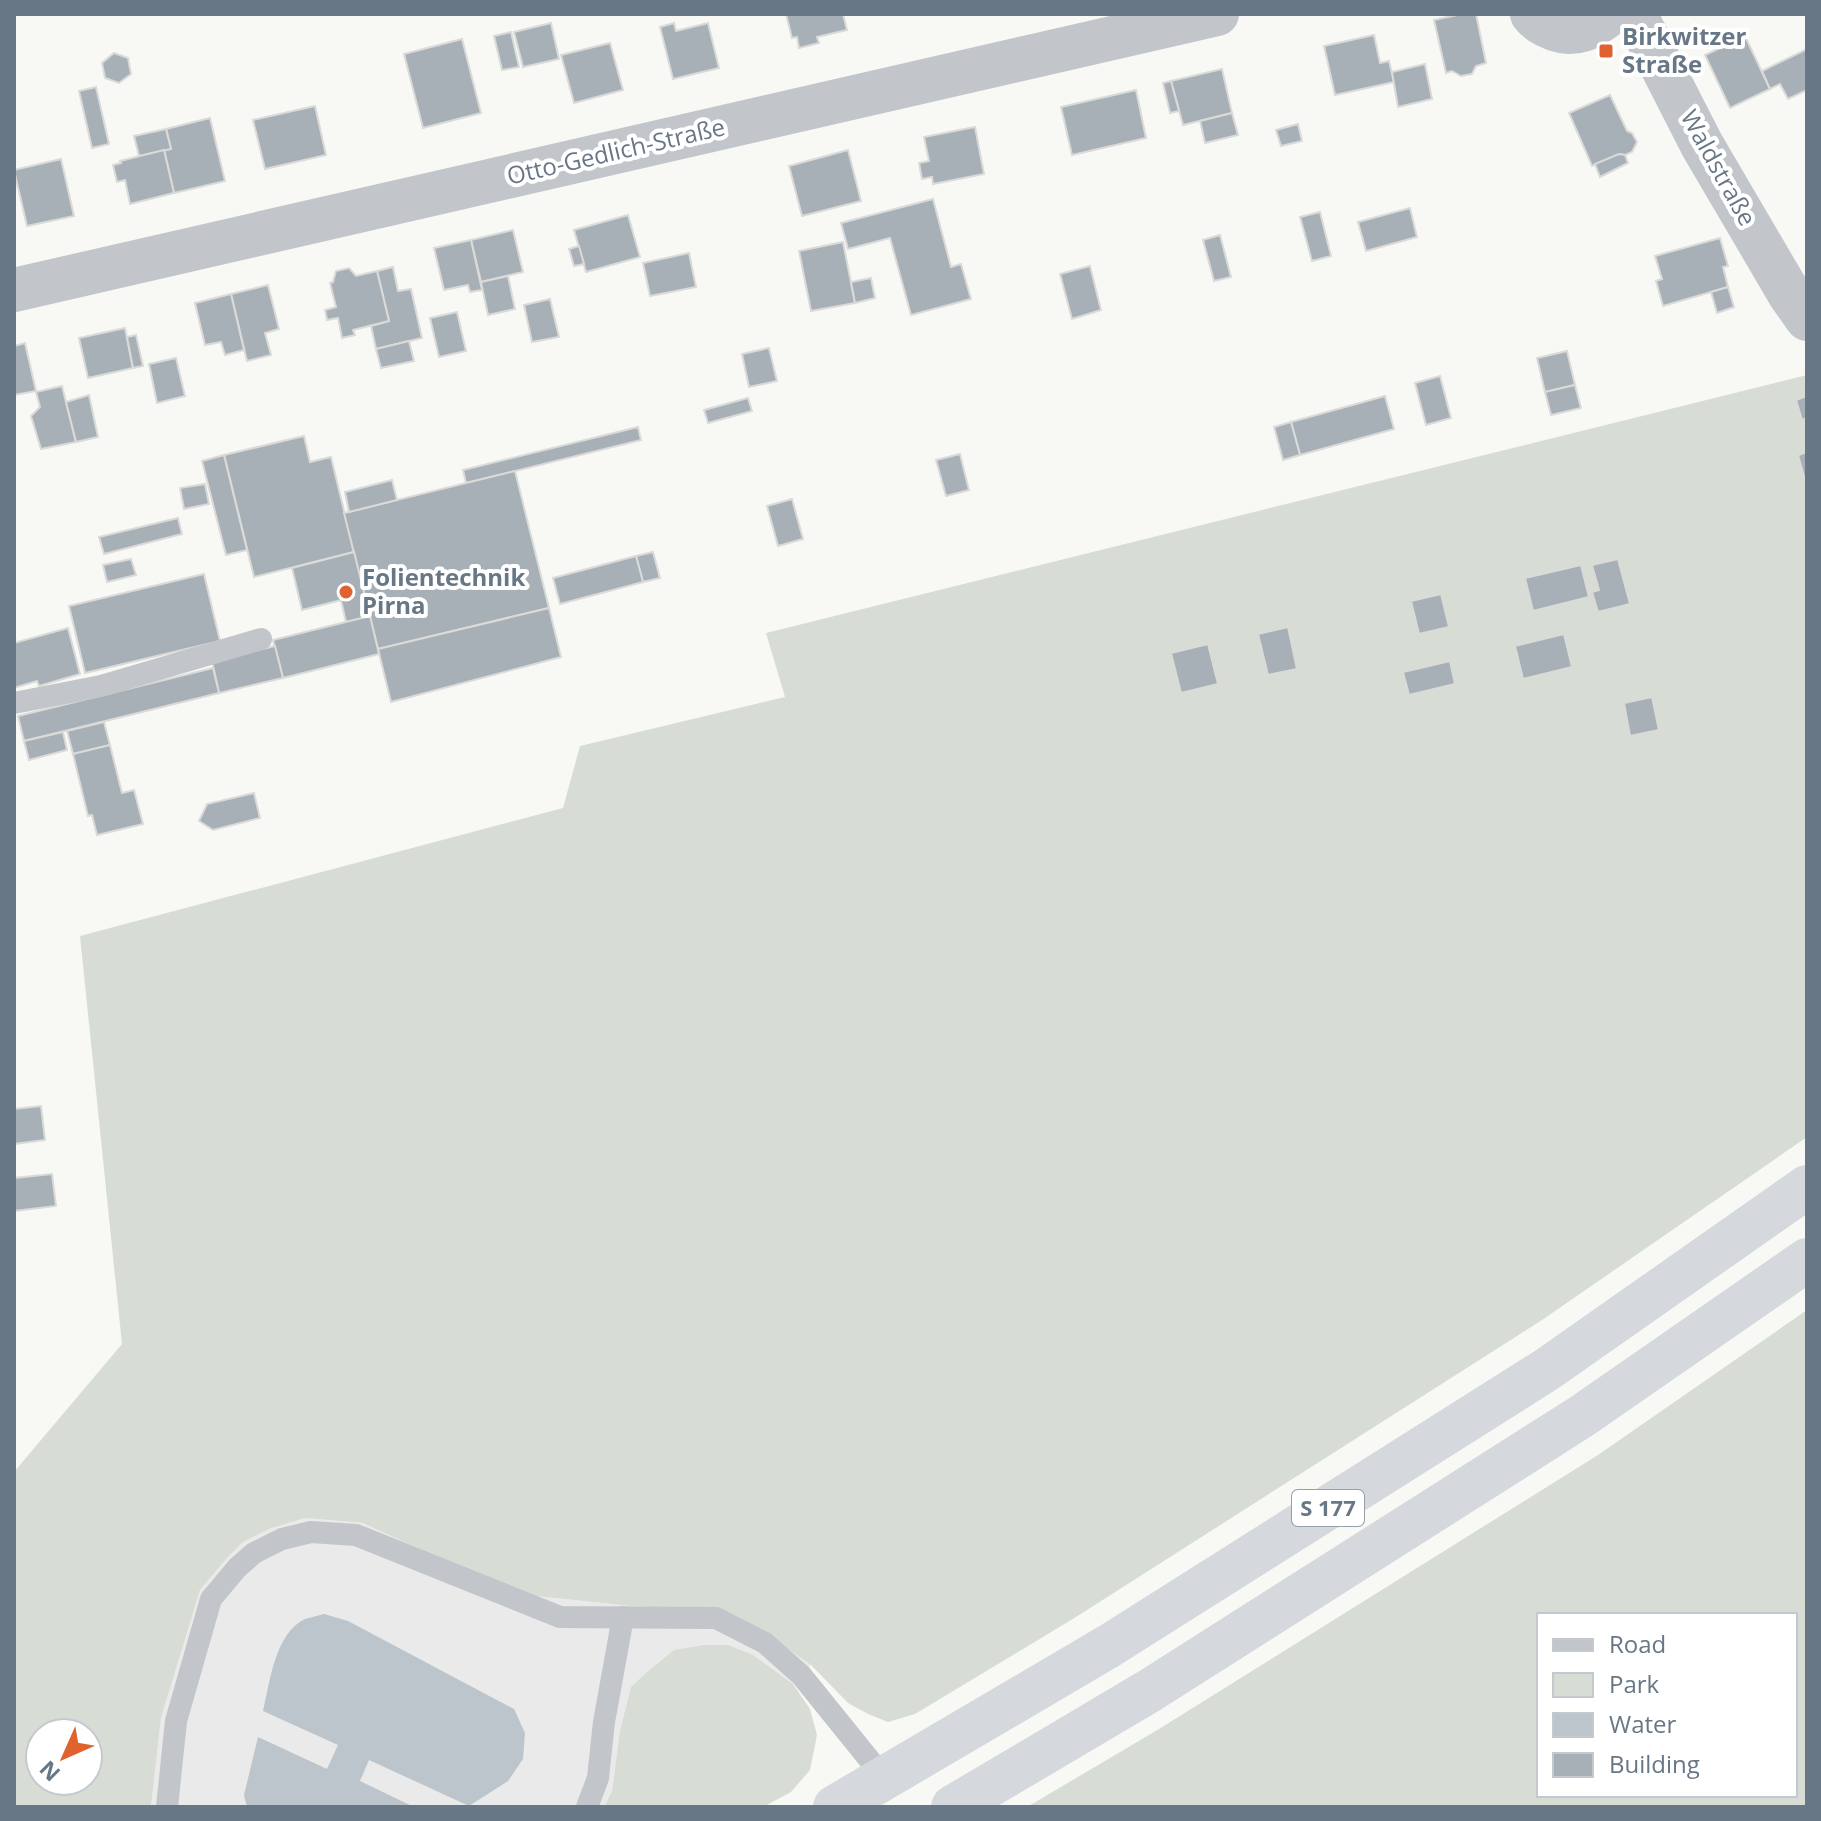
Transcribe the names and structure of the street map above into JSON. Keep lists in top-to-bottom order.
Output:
{
  "streets": {
    "highway": ["S 177"],
    "street": ["Otto-Gedlich-Straße", "Waldstraße"]
  },
  "places": {
    "transit": ["Birkwitzer Straße"],
    "other": ["Folientechnik Pirna"]
  },
  "legend": [
    "Road",
    "Park",
    "Water",
    "Building"
  ],
  "north": "bottom left"
}
